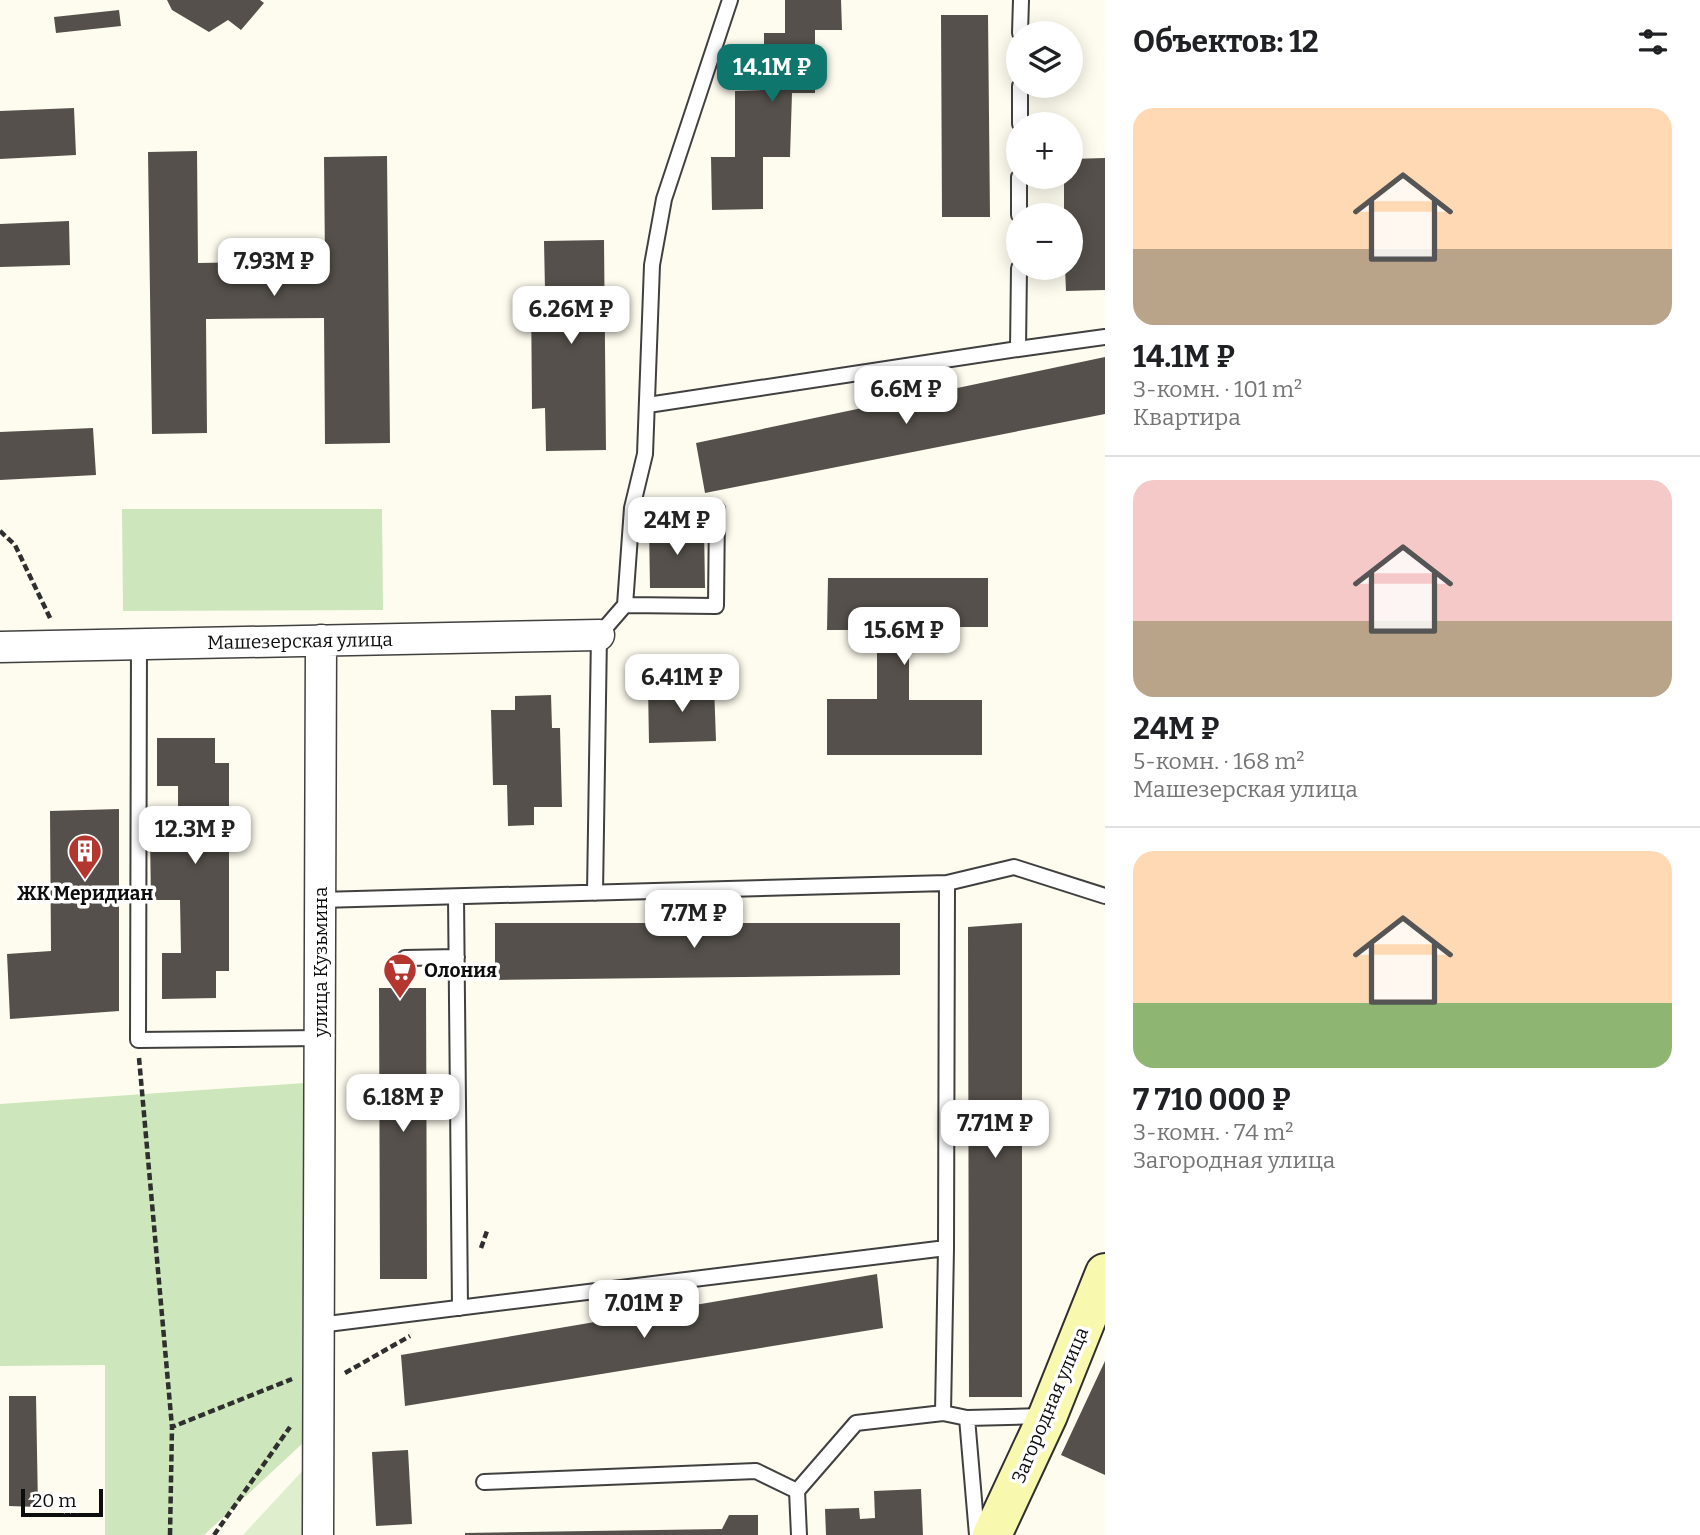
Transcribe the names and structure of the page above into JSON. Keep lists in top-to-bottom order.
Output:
{
  "streets": {
    "street": ["Машезерская улица", "улица Кузьмина", "Загородная улица"]
  },
  "crossings": [
    ["Машезерская улица", "улица Кузьмина"]
  ],
  "places": {
    "building": ["ЖК Меридиан"],
    "supermarket": ["Олония"]
  },
  "scale_bar": "20 m",
  "page": {
    "heading": "Объектов: 12",
    "map_buttons": ["+", "−"],
    "price": [
      "14.1M ₽",
      "7.93M ₽",
      "6.26M ₽",
      "6.6M ₽",
      "24M ₽",
      "15.6M ₽",
      "6.41M ₽",
      "12.3M ₽",
      "7.7M ₽",
      "6.18M ₽",
      "7.71M ₽",
      "7.01M ₽"
    ],
    "list": [
      {
        "name": "14.1M ₽",
        "note": "3-комн. · 101 m² · Квартира"
      },
      {
        "name": "24M ₽",
        "note": "5-комн. · 168 m² · Машезерская улица"
      },
      {
        "name": "7 710 000 ₽",
        "note": "3-комн. · 74 m² · Загородная улица"
      }
    ],
    "scale": "20 m"
  }
}
